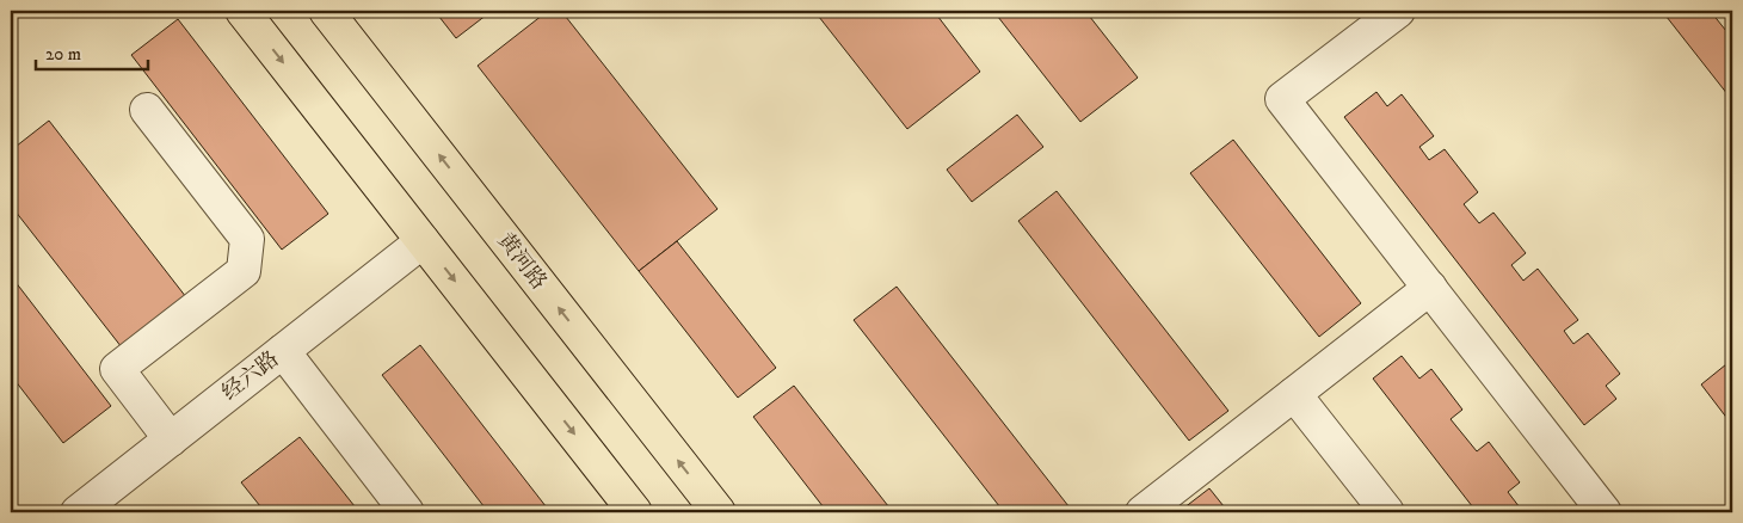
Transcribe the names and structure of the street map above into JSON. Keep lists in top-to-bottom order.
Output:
{
  "streets": {
    "main road": ["黄河路"],
    "street": ["经六路"]
  },
  "scale_bar": "20 m"
}
